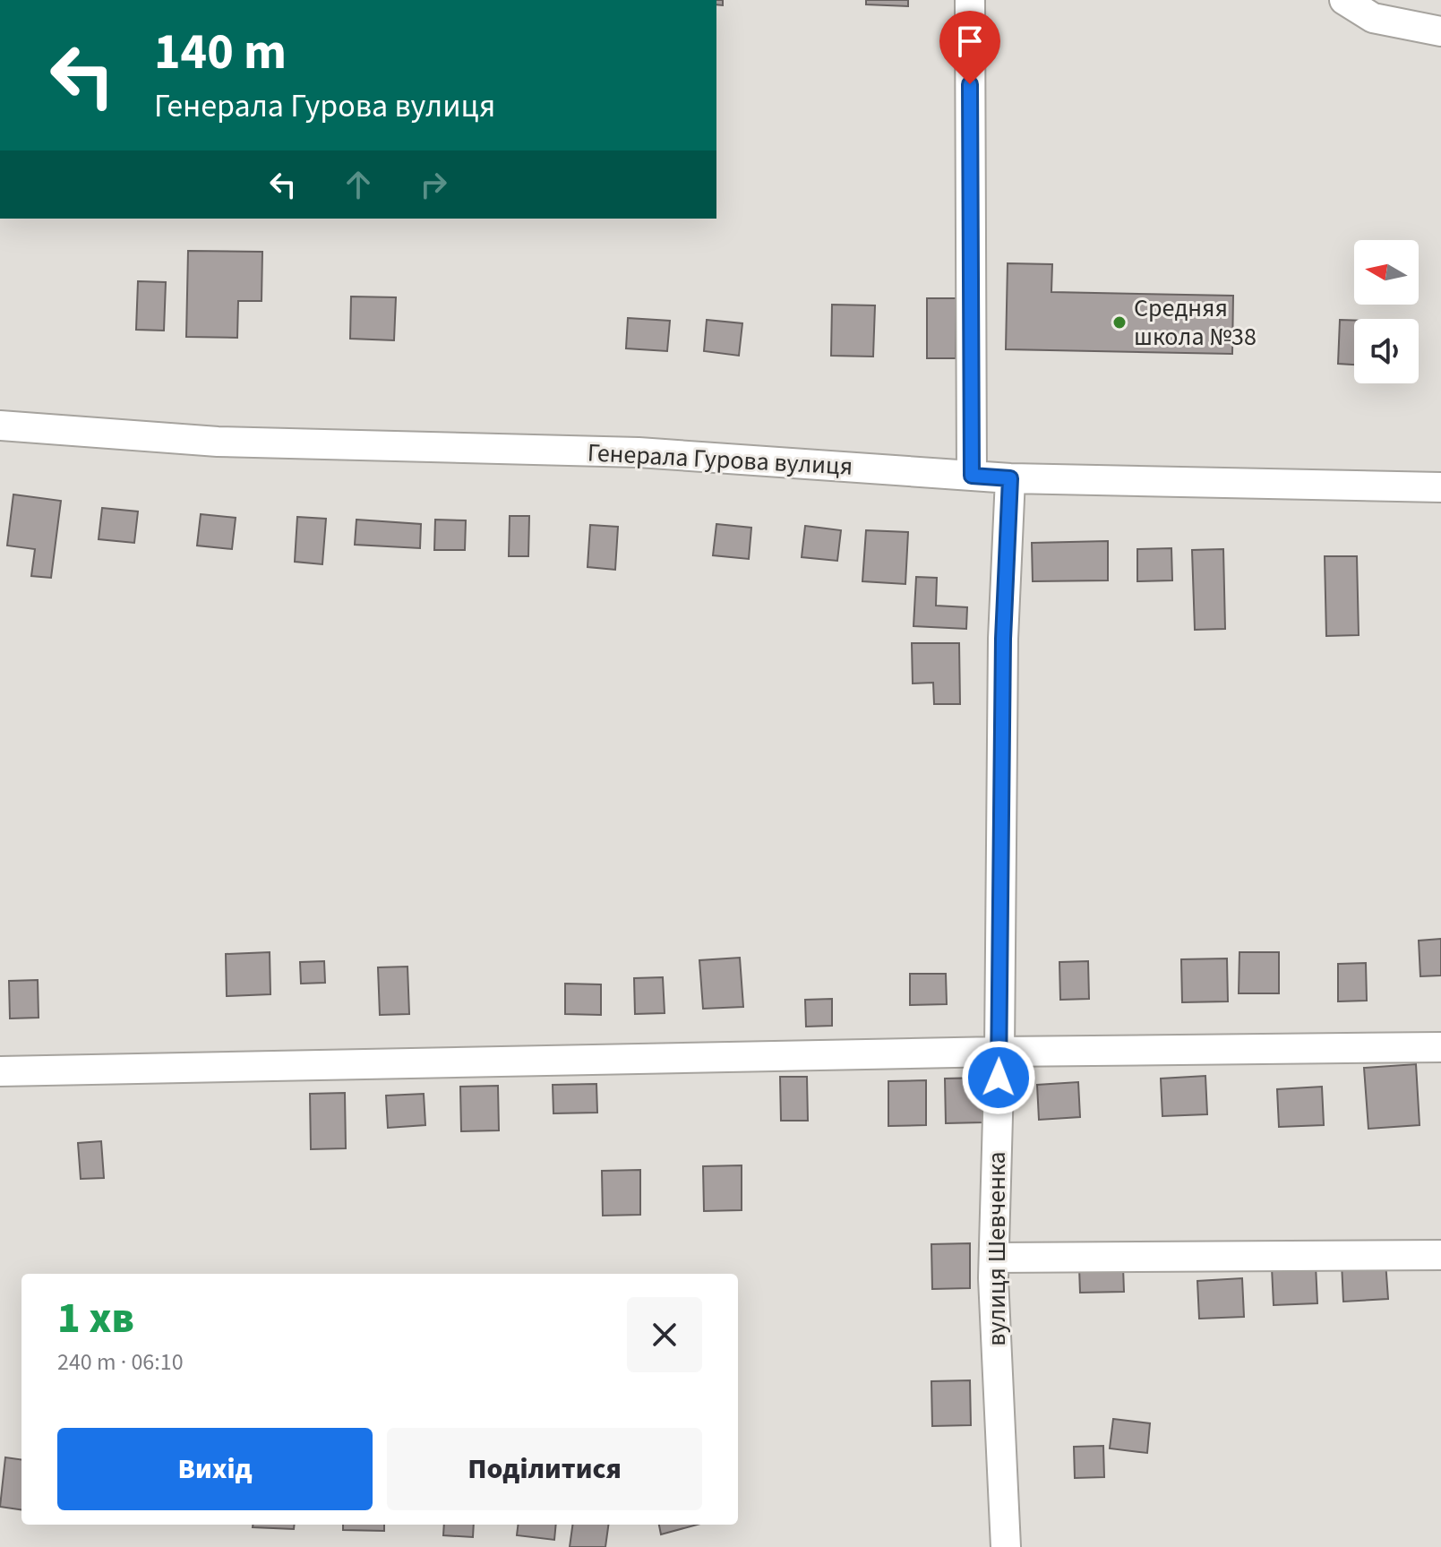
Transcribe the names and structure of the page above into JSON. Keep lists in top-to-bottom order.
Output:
{
  "streets": {
    "street": ["Генерала Гурова вулиця", "вулиця Шевченка"]
  },
  "crossings": [
    ["Генерала Гурова вулиця", "вулиця Шевченка"]
  ],
  "places": ["Средняя школа №38"],
  "north": "left",
  "page": {
    "turn": ["140 m", "Генерала Гурова вулиця"],
    "heading": ["1 хв", "240 m · 06:10"],
    "buttons": ["Вихід", "Поділитися"]
  }
}
